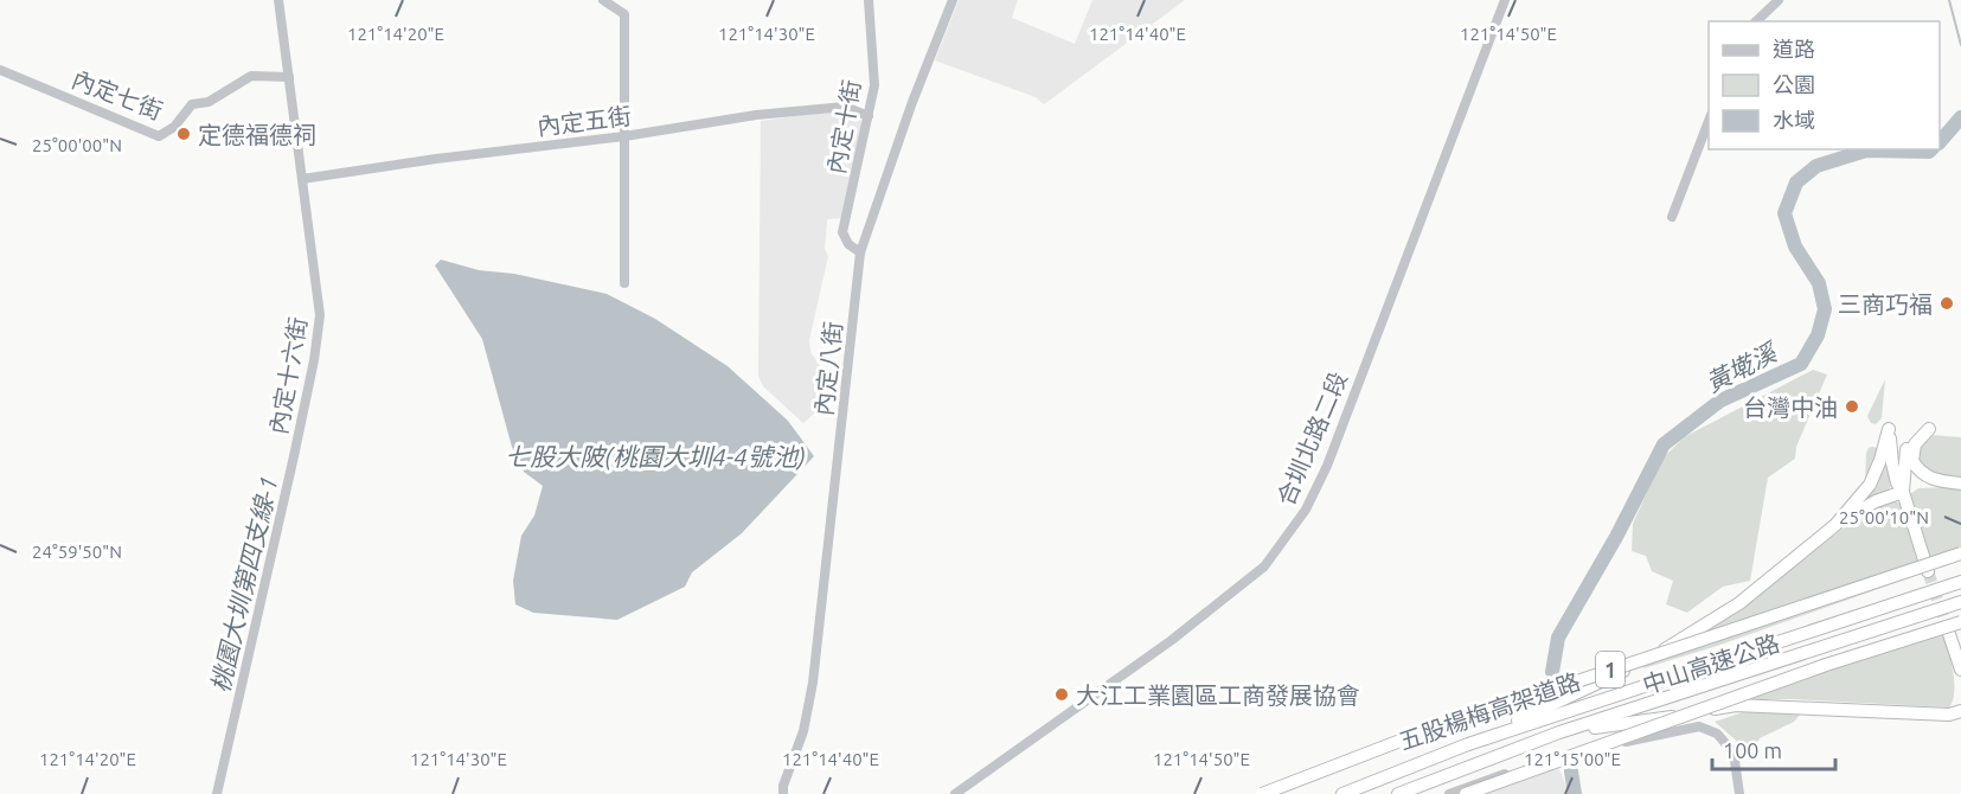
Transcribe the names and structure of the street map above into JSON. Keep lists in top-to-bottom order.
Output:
{
  "streets": {
    "highway": ["中山高速公路", "1", "五股楊梅高架道路"],
    "street": [
      "內定七街",
      "內定五街",
      "內定十街",
      "內定八街",
      "內定十六街",
      "合圳北路二段"
    ]
  },
  "crossings": [
    ["內定七街", "內定十六街"],
    ["內定五街", "內定十街"],
    ["內定五街", "內定十六街"],
    ["內定十街", "內定八街"]
  ],
  "water": ["黃墘溪", "七股大陂(桃園大圳4-4號池)", "桃園大圳第四支線-1"],
  "places": [
    "定德福德祠",
    "三商巧福",
    "台灣中油",
    "大江工業園區工商發展協會"
  ],
  "legend": ["道路", "公園", "水域"],
  "scale_bar": "100 m",
  "coordinates": [
    "121°14'20\"E",
    "121°14'30\"E",
    "121°14'40\"E",
    "121°14'50\"E",
    "25°00'00\"N",
    "25°00'10\"N",
    "24°59'50\"N",
    "121°15'00\"E"
  ]
}
